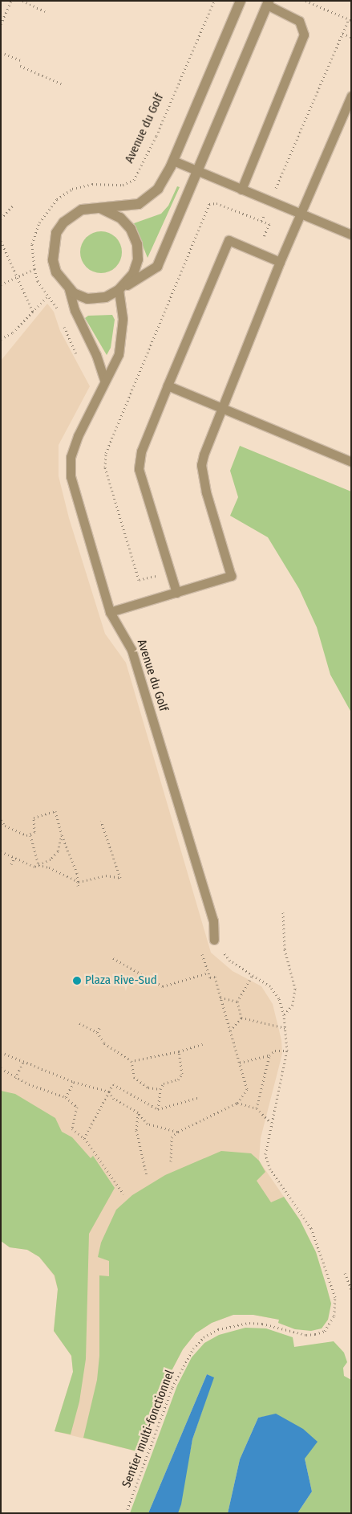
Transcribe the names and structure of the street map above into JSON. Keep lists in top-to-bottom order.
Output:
{
  "streets": {
    "lane": ["Avenue du Golf"],
    "path": ["Sentier multi-fonctionnel"]
  },
  "places": ["Plaza Rive-Sud"]
}
